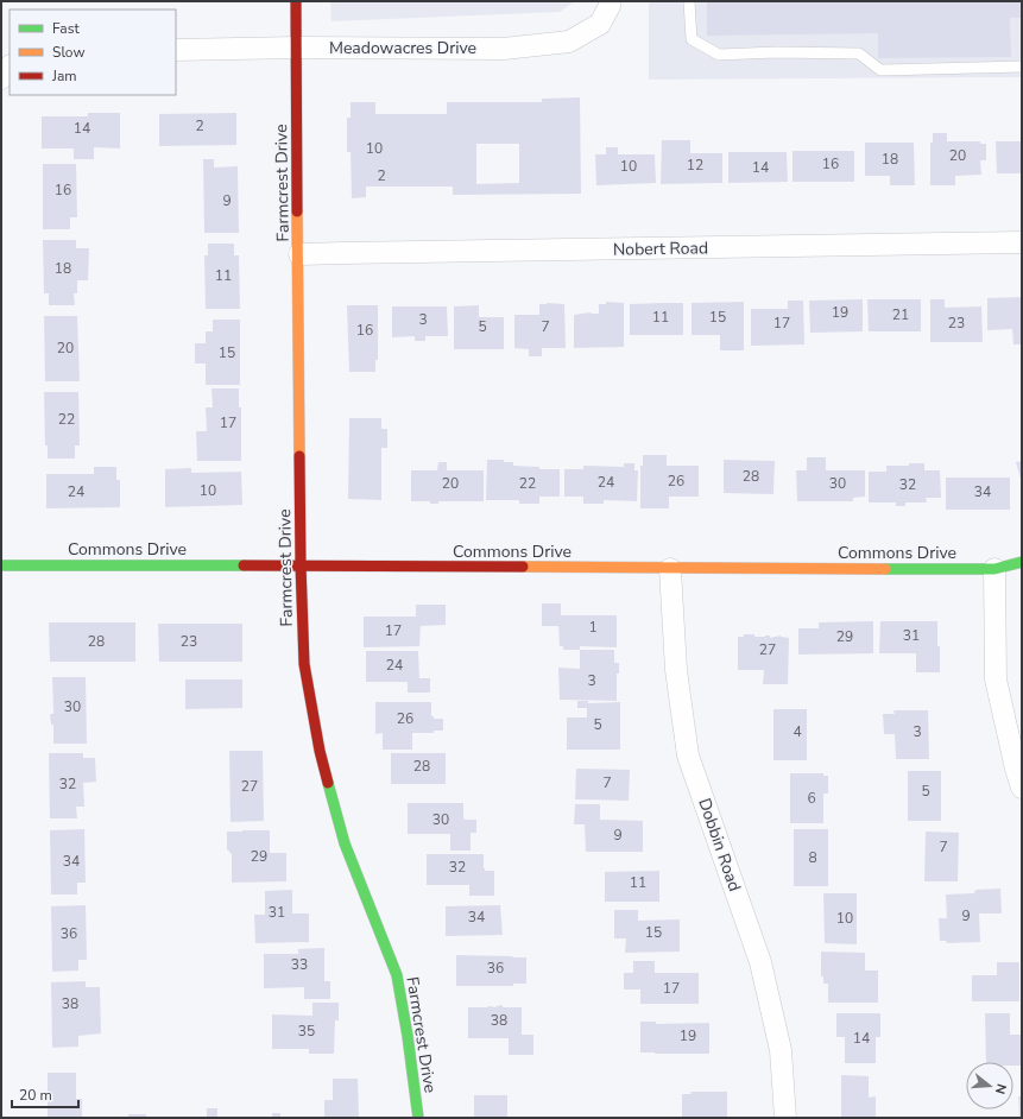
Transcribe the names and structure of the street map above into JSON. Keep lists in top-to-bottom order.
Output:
{
  "streets": {
    "street": [
      "Meadowacres Drive",
      "Farmcrest Drive",
      "Nobert Road",
      "Commons Drive",
      "Dobbin Road"
    ]
  },
  "crossings": [
    ["Meadowacres Drive", "Farmcrest Drive"],
    ["Farmcrest Drive", "Nobert Road"],
    ["Farmcrest Drive", "Commons Drive"],
    ["Commons Drive", "Dobbin Road"]
  ],
  "house_numbers": [
    "2",
    "14",
    "10",
    "20",
    "18",
    "16",
    "12",
    "10",
    "14",
    "2",
    "16",
    "9",
    "18",
    "11",
    "19",
    "21",
    "11",
    "15",
    "3",
    "17",
    "23",
    "5",
    "7",
    "16",
    "20",
    "15",
    "22",
    "17",
    "28",
    "26",
    "24",
    "20",
    "22",
    "30",
    "32",
    "10",
    "24",
    "34",
    "1",
    "17",
    "31",
    "29",
    "28",
    "23",
    "27",
    "24",
    "3",
    "30",
    "26",
    "5",
    "4",
    "3",
    "28",
    "7",
    "32",
    "27",
    "5",
    "6",
    "30",
    "9",
    "7",
    "29",
    "8",
    "34",
    "32",
    "11",
    "31",
    "9",
    "34",
    "10",
    "15",
    "36",
    "33",
    "36",
    "17",
    "38",
    "38",
    "35",
    "19",
    "14"
  ],
  "legend": ["Fast", "Slow", "Jam"],
  "scale_bar": "20 m",
  "north": "right"
}
